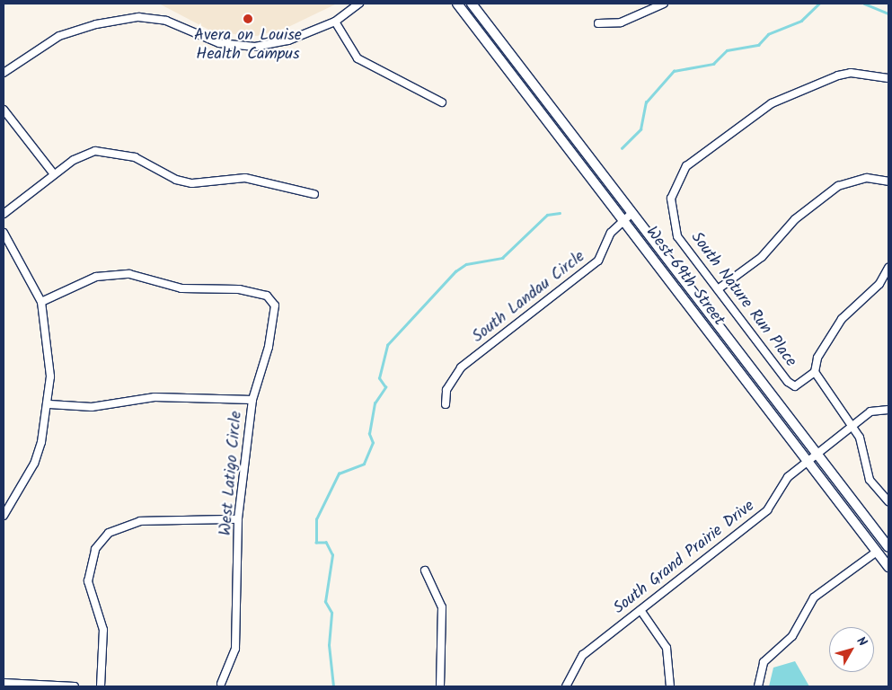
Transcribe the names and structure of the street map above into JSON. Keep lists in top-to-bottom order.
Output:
{
  "streets": {
    "main road": ["West 69th Street"],
    "street": [
      "South Landau Circle",
      "South Nature Run Place",
      "West Latigo Circle",
      "South Grand Prairie Drive"
    ]
  },
  "crossings": [
    ["West 69th Street", "South Landau Circle"],
    ["West 69th Street", "South Grand Prairie Drive"]
  ],
  "places": ["Avera on Louise Health Campus"],
  "north": "top right"
}
